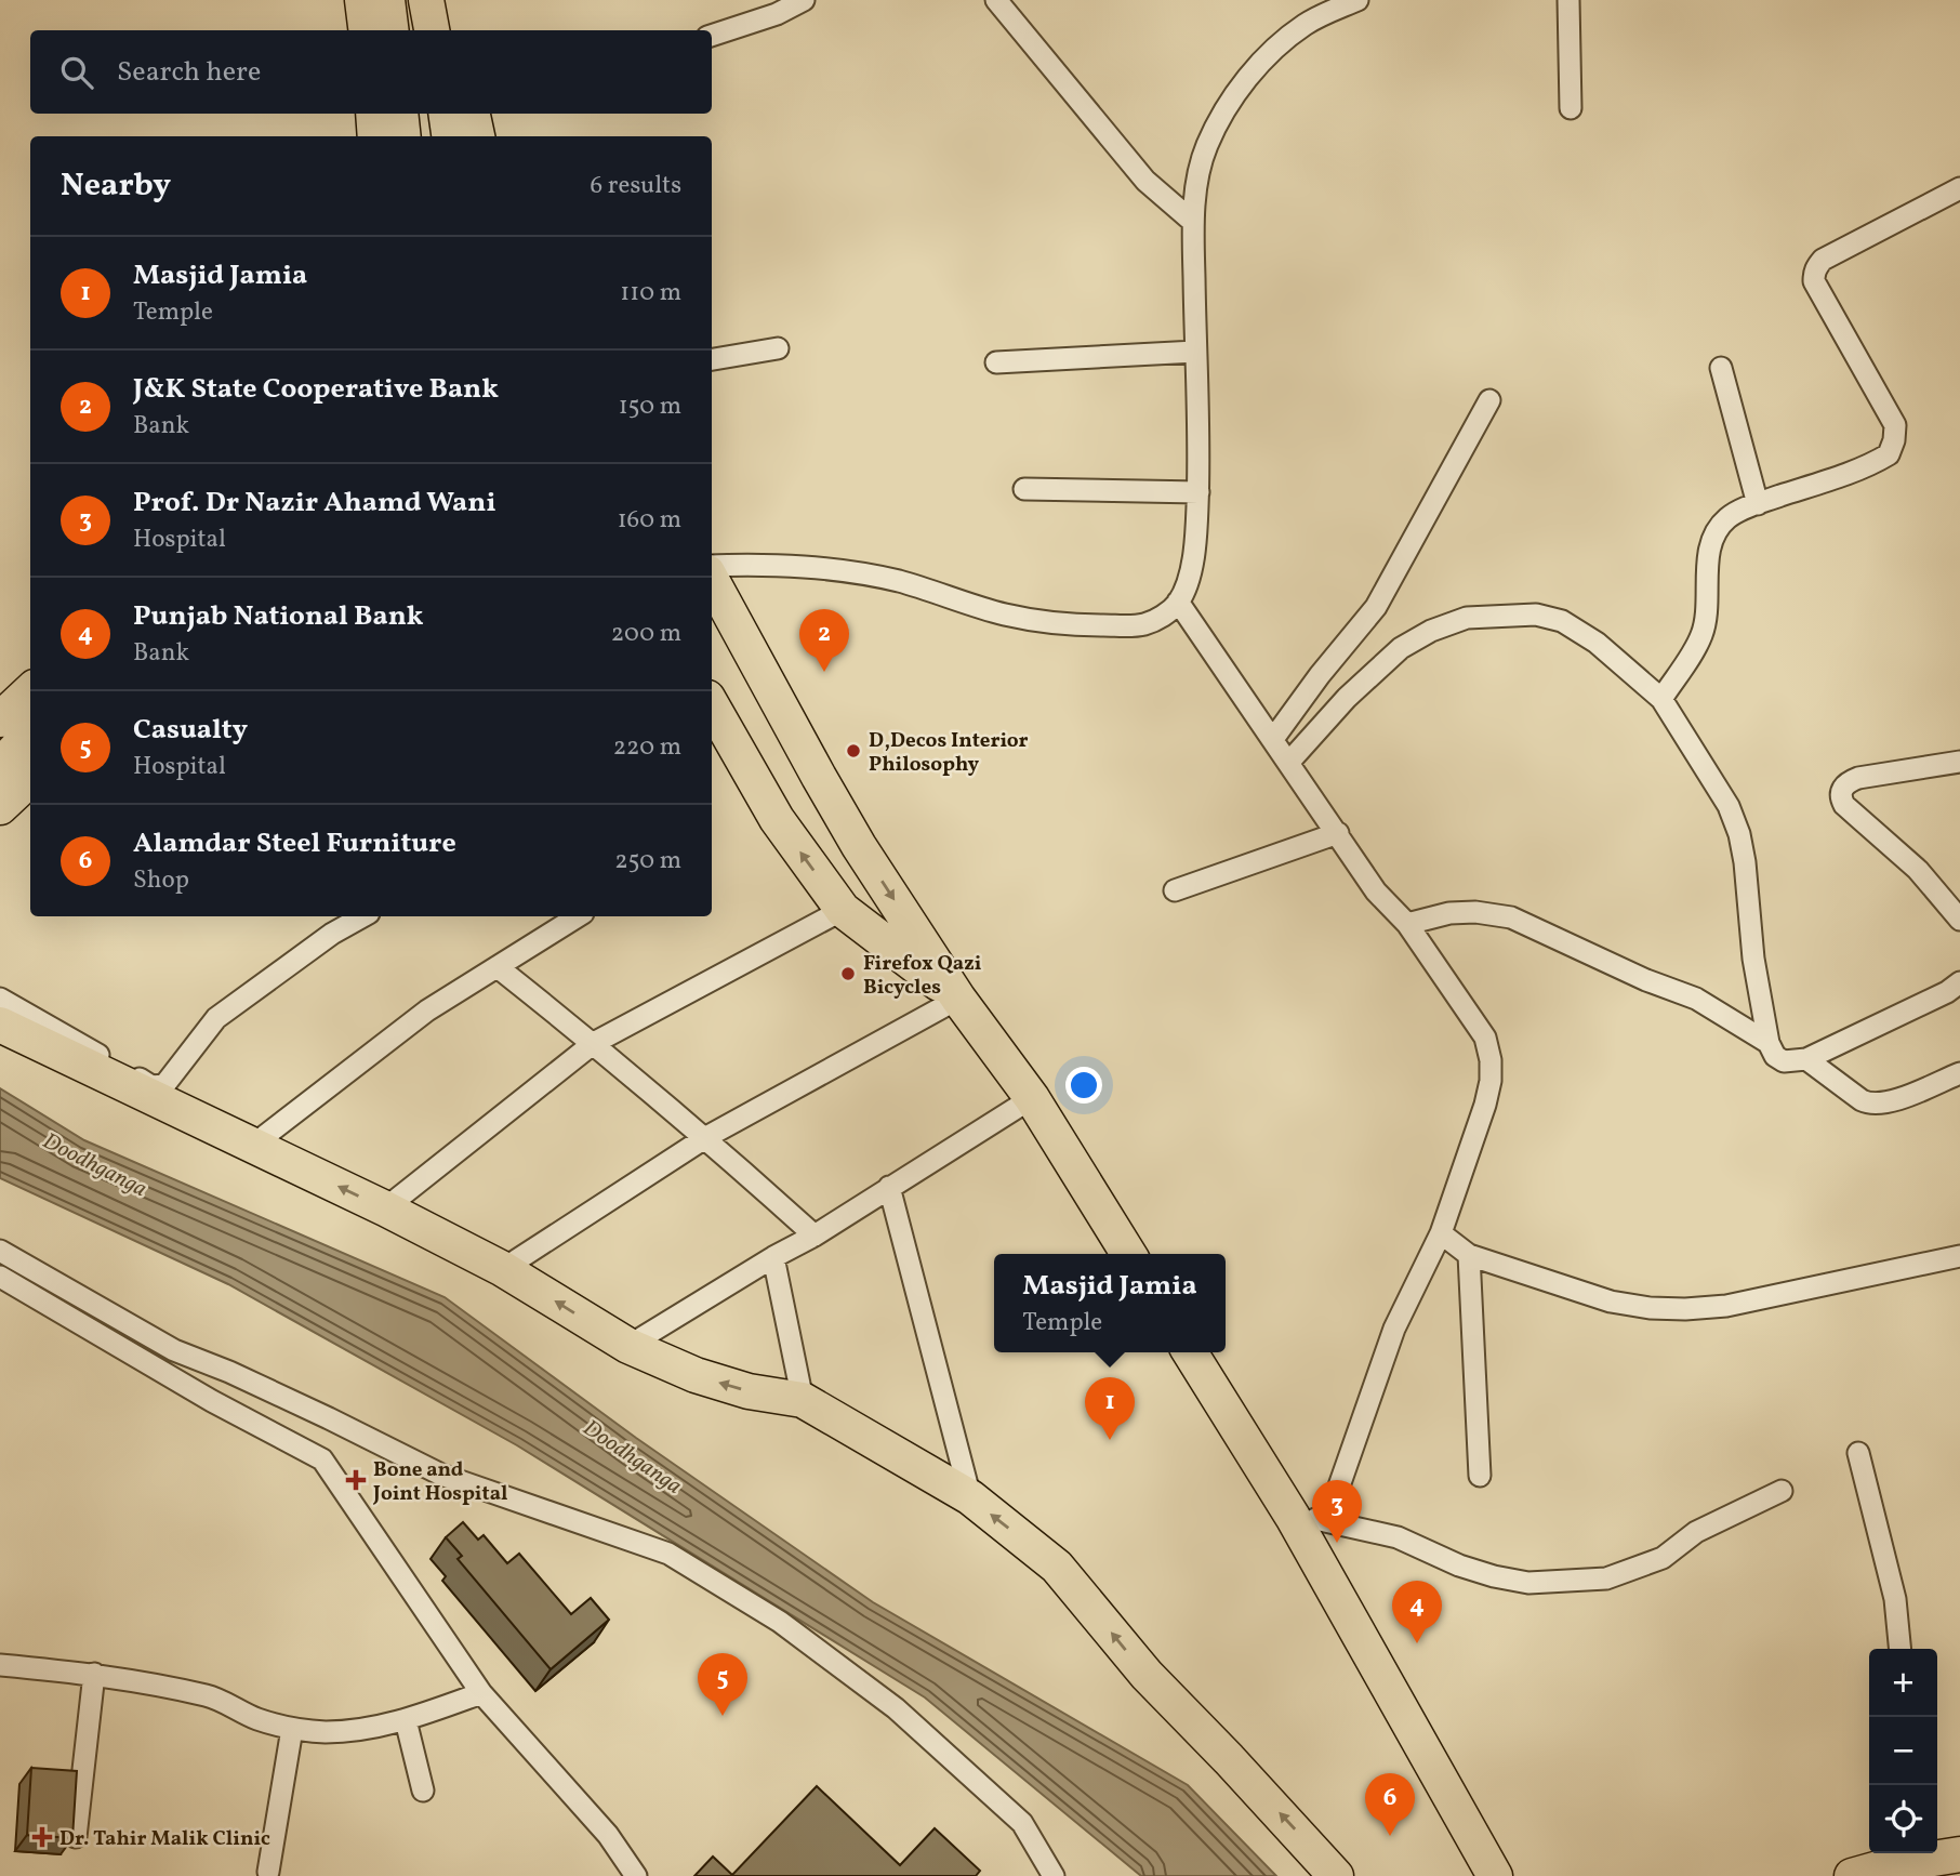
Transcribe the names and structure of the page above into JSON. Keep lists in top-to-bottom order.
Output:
{
  "water": ["Doodhganga"],
  "places": {
    "other": ["D,Decos Interior Philosophy", "Firefox Qazi Bicycles"],
    "health": ["Bone and Joint Hospital", "Dr. Tahir Malik Clinic"]
  },
  "page": {
    "search": "Search here",
    "heading": ["Nearby", "6 results"],
    "list": [
      {
        "mark": "1",
        "name": "Masjid Jamia",
        "note": "Temple",
        "value": "110 m"
      },
      {
        "mark": "2",
        "name": "J&K State Cooperative Bank",
        "note": "Bank",
        "value": "150 m"
      },
      {
        "mark": "3",
        "name": "Prof. Dr Nazir Ahamd Wani",
        "note": "Hospital",
        "value": "160 m"
      },
      {
        "mark": "4",
        "name": "Punjab National Bank",
        "note": "Bank",
        "value": "200 m"
      },
      {
        "mark": "5",
        "name": "Casualty",
        "note": "Hospital",
        "value": "220 m"
      },
      {
        "mark": "6",
        "name": "Alamdar Steel Furniture",
        "note": "Shop",
        "value": "250 m"
      }
    ],
    "pins": [
      "2",
      "1",
      "3",
      "4",
      "5",
      "6"
    ],
    "popup": ["Masjid Jamia", "Temple"],
    "map_buttons": ["+", "−"]
  }
}
